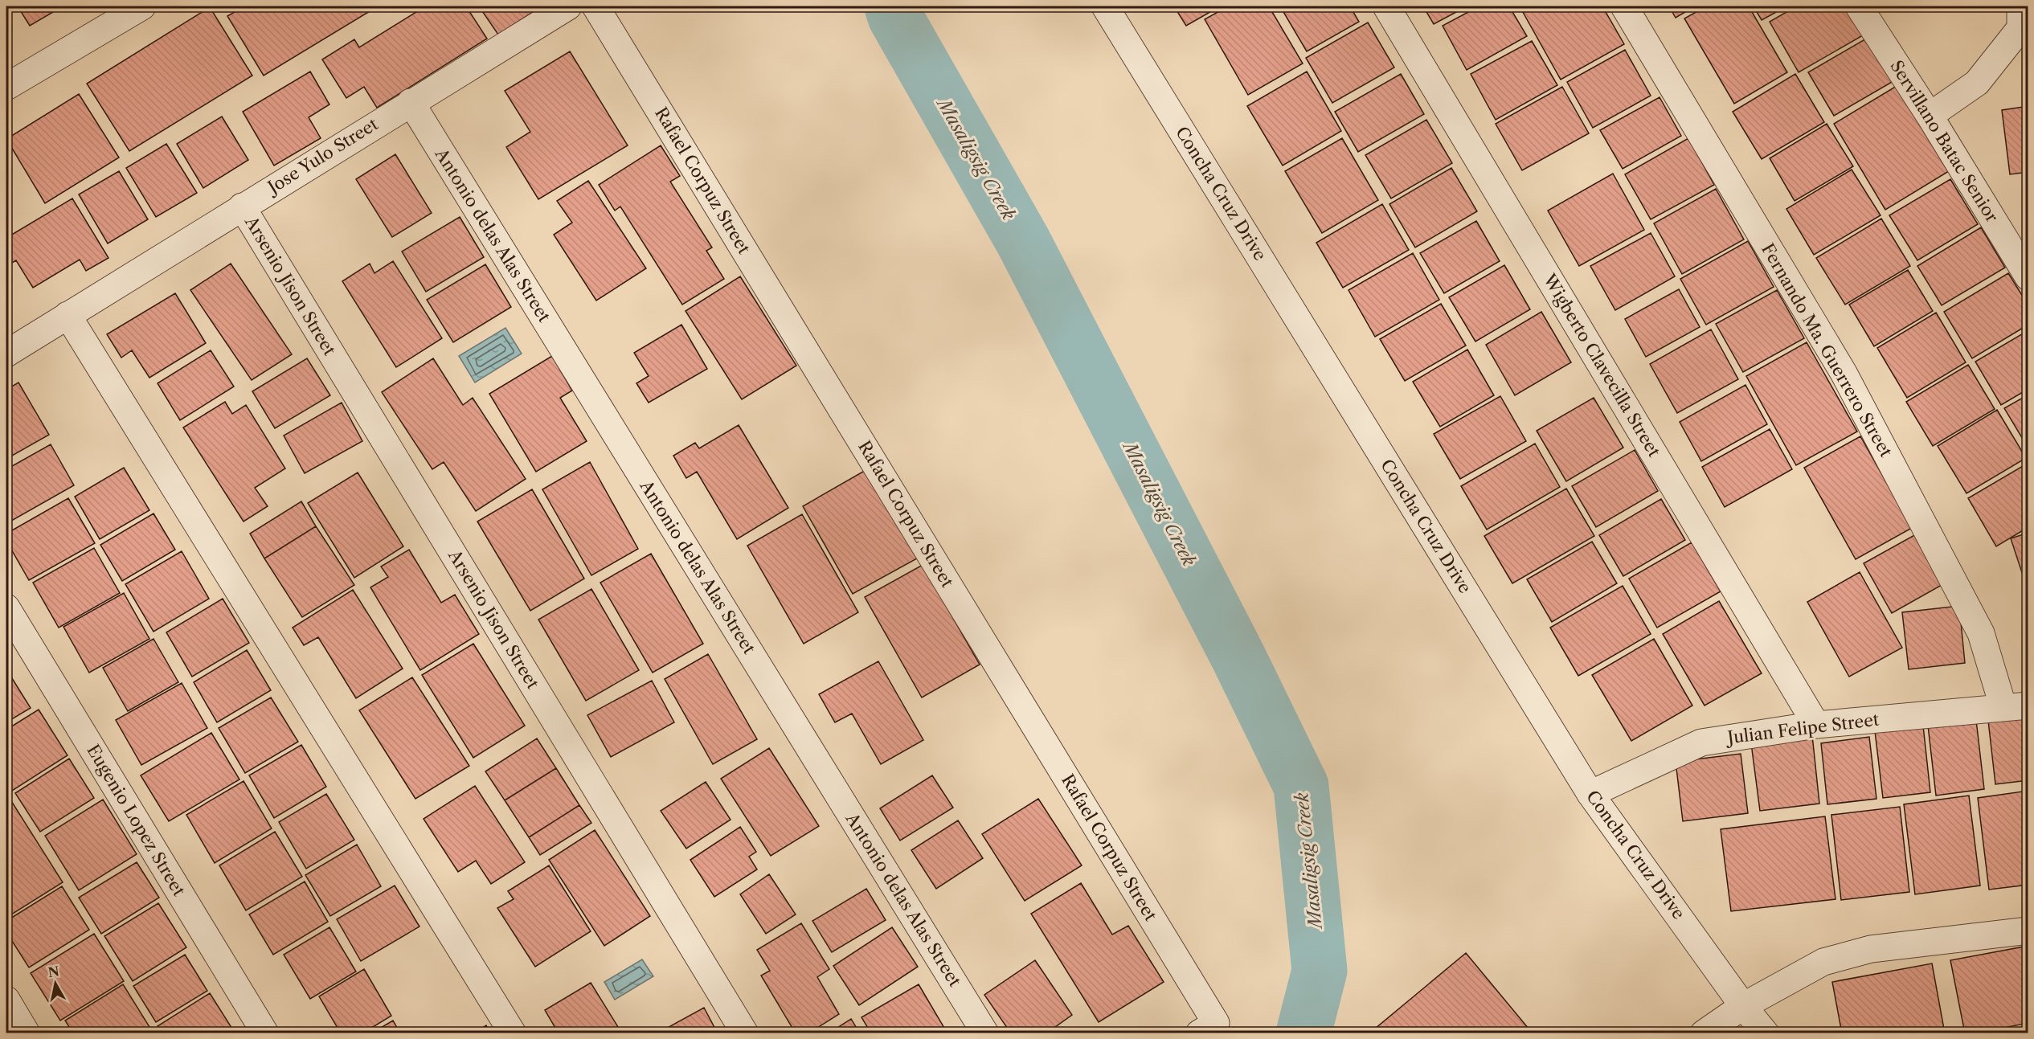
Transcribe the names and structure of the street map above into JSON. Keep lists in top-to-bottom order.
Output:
{
  "streets": {
    "street": [
      "Servillano Batac Senior",
      "Jose Yulo Street",
      "Rafael Corpuz Street",
      "Concha Cruz Drive",
      "Antonio delas Alas Street",
      "Arsenio Jison Street",
      "Fernando Ma. Guerrero Street",
      "Wigberto Clavecilla Street",
      "Julian Felipe Street",
      "Eugenio Lopez Street"
    ]
  },
  "crossings": [
    ["Jose Yulo Street", "Antonio delas Alas Street"],
    ["Jose Yulo Street", "Arsenio Jison Street"],
    ["Concha Cruz Drive", "Julian Felipe Street"],
    ["Fernando Ma. Guerrero Street", "Julian Felipe Street"],
    ["Wigberto Clavecilla Street", "Julian Felipe Street"]
  ],
  "water": ["Masaligsig Creek"],
  "north": "top"
}
